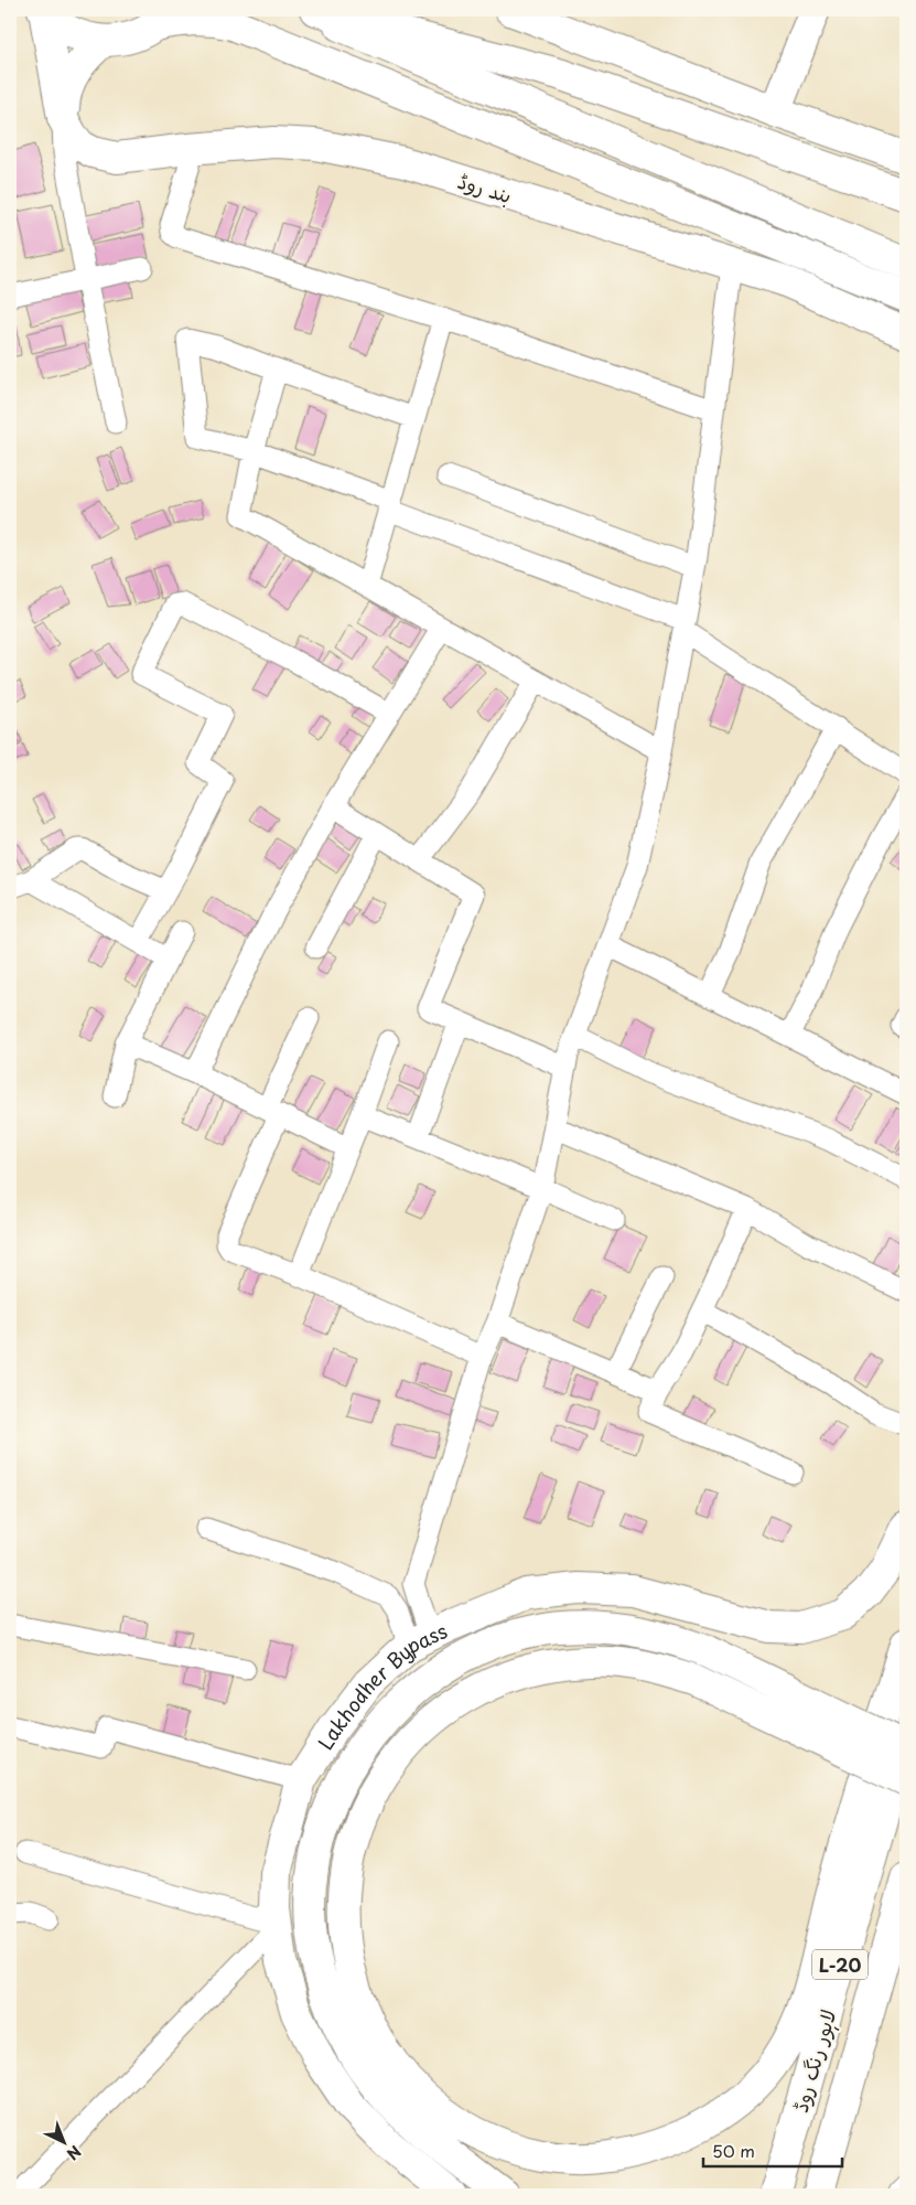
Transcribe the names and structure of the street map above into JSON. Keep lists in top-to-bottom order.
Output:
{
  "streets": {
    "main road": [
      "بند روڈ",
      "Lakhodher Bypass",
      "L-20",
      "لاہور رنگ روڈ"
    ]
  },
  "scale_bar": "50 m",
  "north": "bottom right"
}
